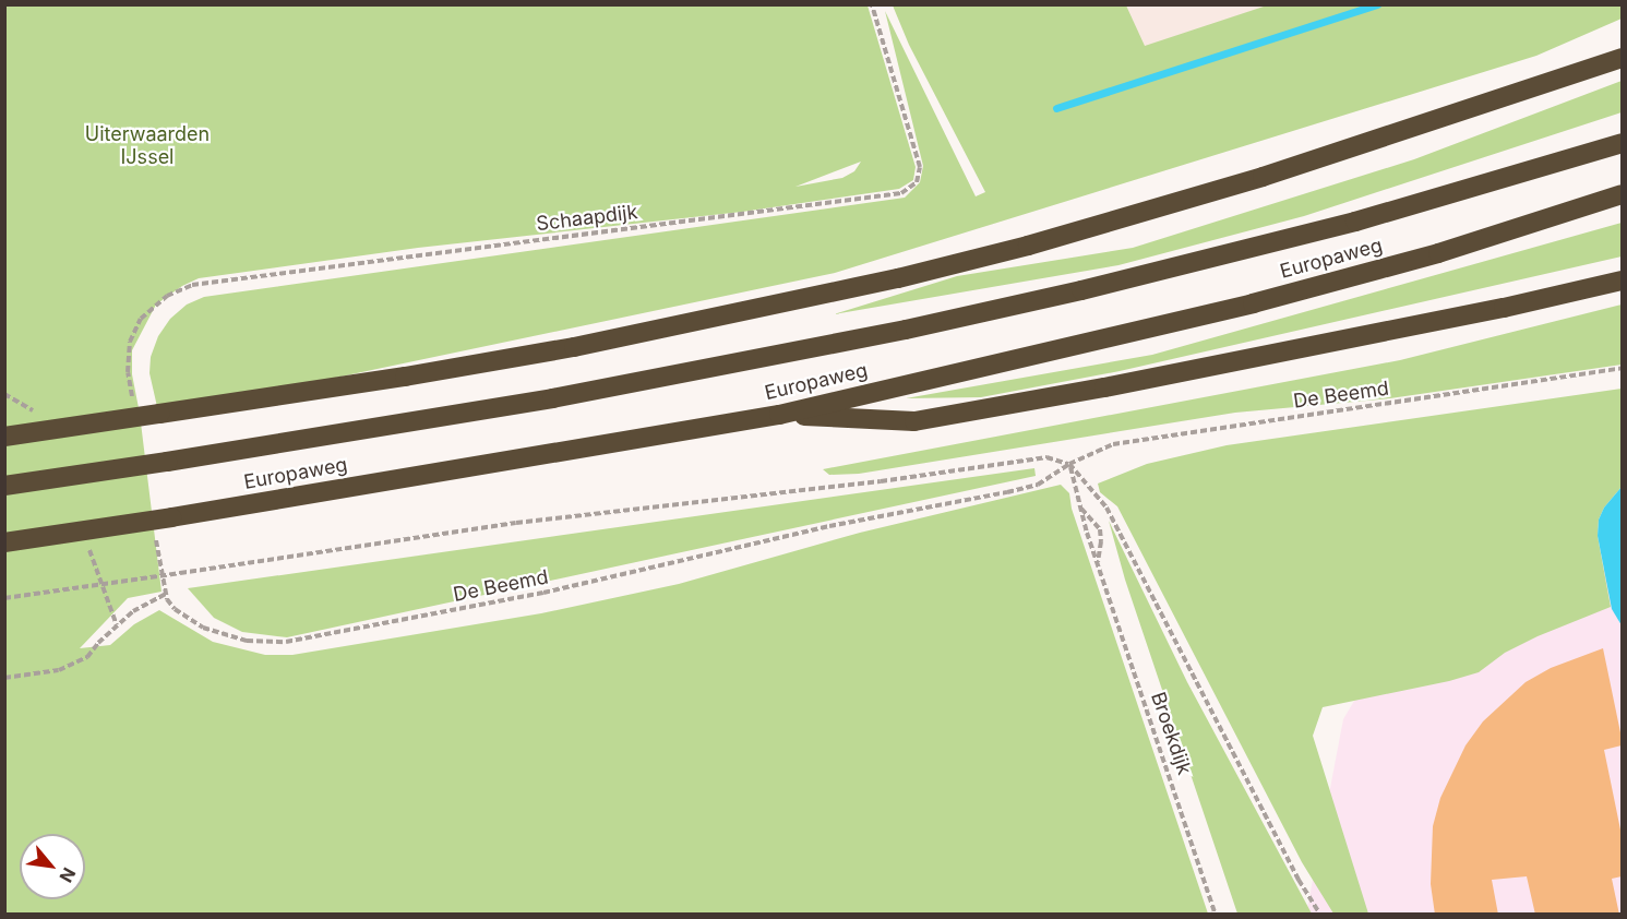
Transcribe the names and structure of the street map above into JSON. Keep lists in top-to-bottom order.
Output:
{
  "streets": {
    "highway": ["Europaweg"],
    "path": ["Schaapdijk", "De Beemd", "Broekdijk"]
  },
  "crossings": [
    ["De Beemd", "Broekdijk"]
  ],
  "parks": ["Uiterwaarden IJssel"],
  "north": "bottom right"
}
